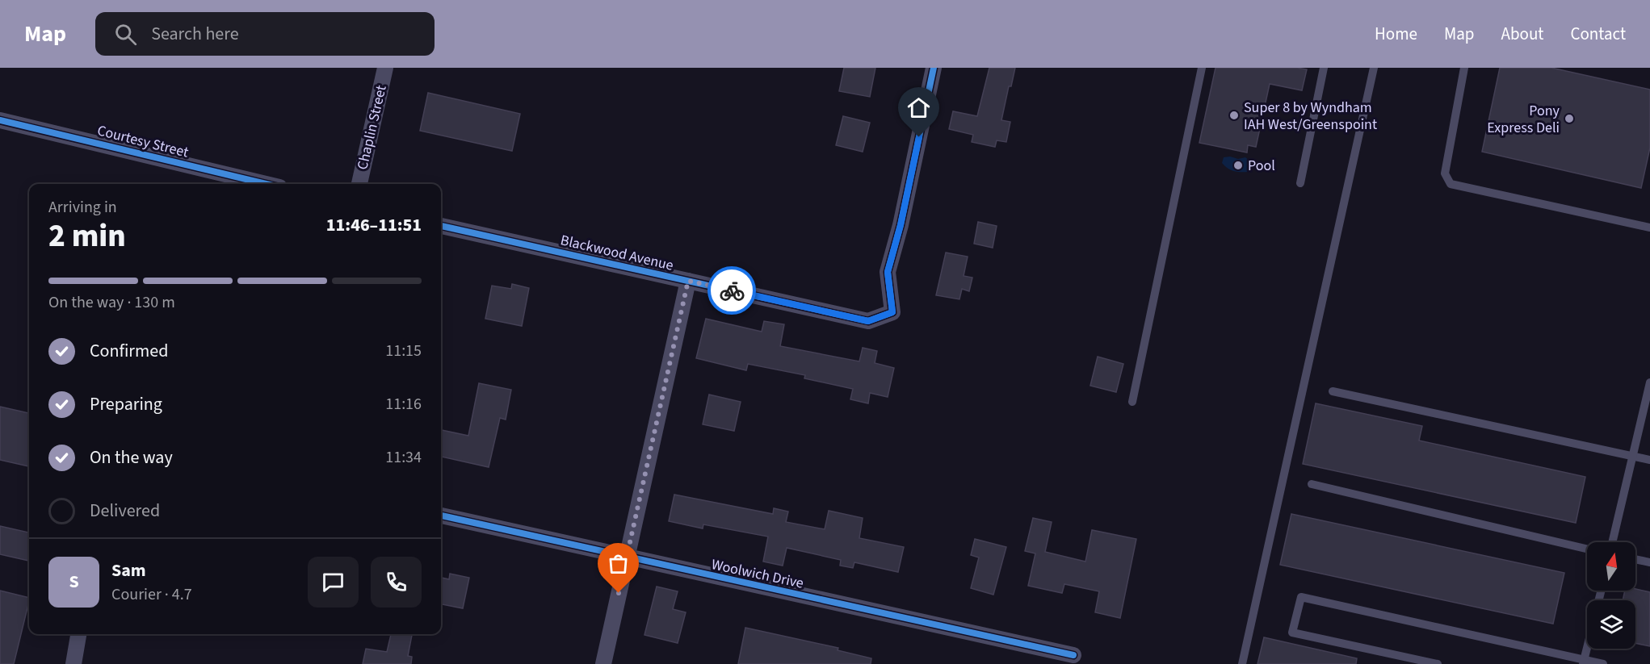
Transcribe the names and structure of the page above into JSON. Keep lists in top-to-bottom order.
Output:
{
  "streets": {
    "street": [
      "Chaplin Street",
      "Courtesy Street",
      "Blackwood Avenue",
      "Woolwich Drive"
    ]
  },
  "places": ["Super 8 by Wyndham IAH West/Greenspoint", "Pony Express Deli", "Pool"],
  "north": "top",
  "page": {
    "header": "Map",
    "search": "Search here",
    "nav": [
      "Home",
      "Map",
      "About",
      "Contact"
    ],
    "heading": ["2 min", "Arriving in", "11:46–11:51"],
    "panel": ["Sam", "Courier · 4.7"],
    "bar": "On the way · 130 m",
    "list": [
      ["Confirmed", "11:15"],
      ["Preparing", "11:16"],
      ["On the way", "11:34"],
      "Delivered"
    ],
    "round": "S"
  }
}
